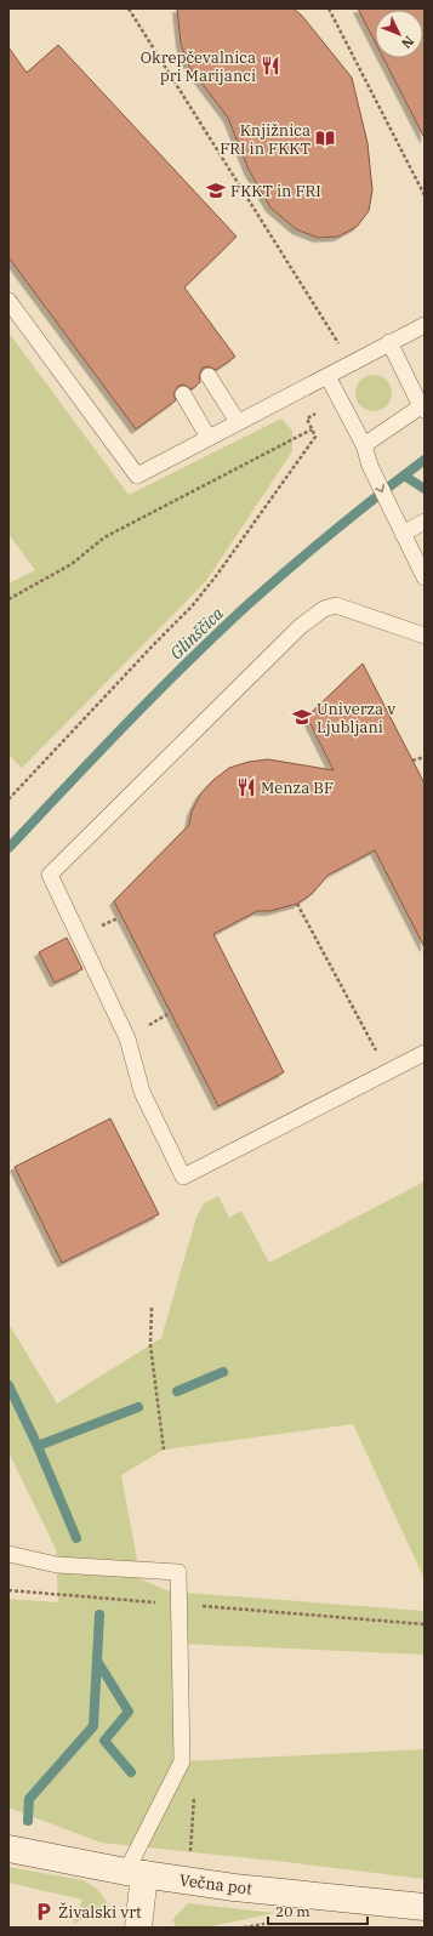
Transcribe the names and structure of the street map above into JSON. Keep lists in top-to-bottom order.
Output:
{
  "streets": {
    "main road": ["Večna pot"]
  },
  "water": ["Glinščica"],
  "places": {
    "restaurant": ["Okrepčevalnica pri Marijanci", "Menza BF"],
    "library": ["Knjižnica FRI in FKKT"],
    "school or university": ["FKKT in FRI", "Univerza v Ljubljani"],
    "parking": ["Živalski vrt"]
  },
  "scale_bar": "20 m",
  "north": "bottom right"
}
